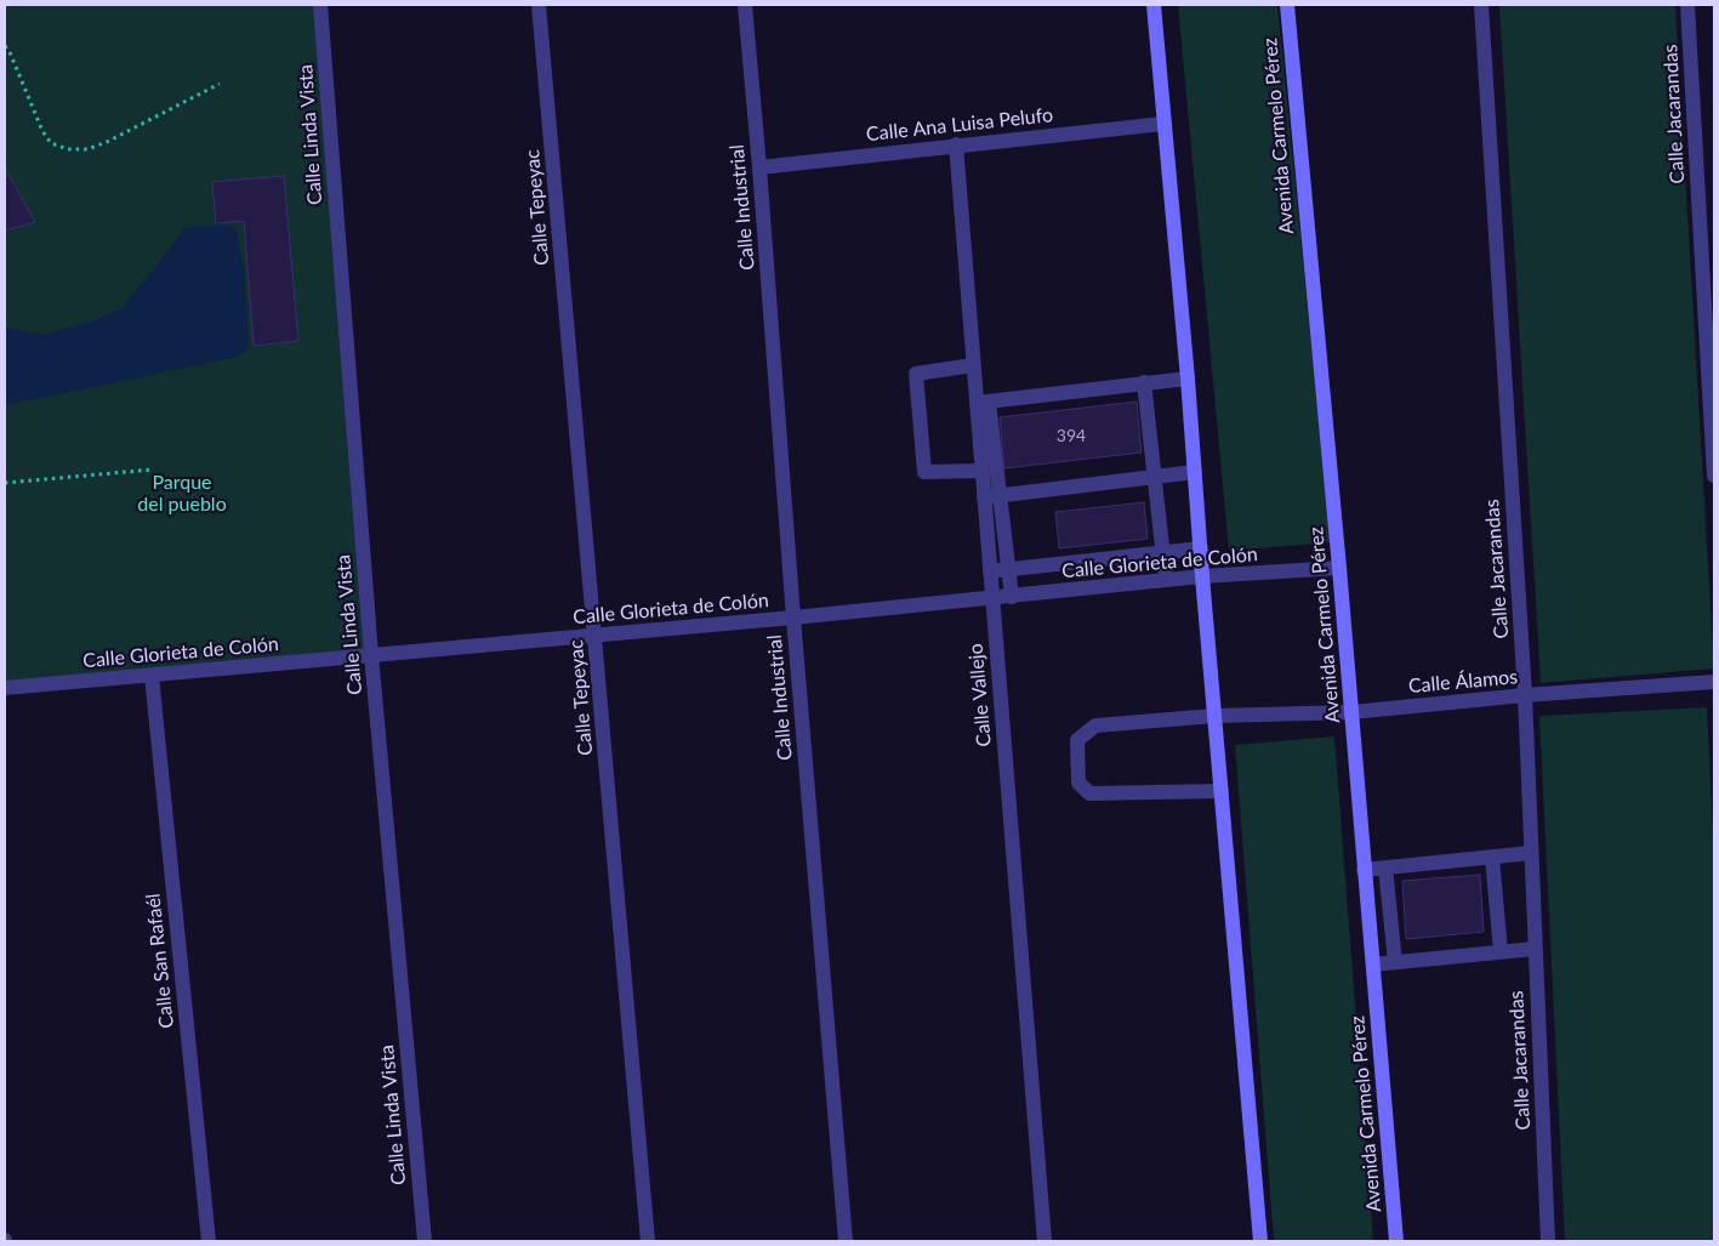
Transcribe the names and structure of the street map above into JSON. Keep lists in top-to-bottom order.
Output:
{
  "streets": {
    "main road": ["Avenida Carmelo Pérez"],
    "street": [
      "Calle Jacarandas",
      "Calle Ana Luisa Pelufo",
      "Calle Linda Vista",
      "Calle Tepeyac",
      "Calle Industrial",
      "Calle Glorieta de Colón",
      "Calle Álamos",
      "Calle Vallejo",
      "Calle San Rafaél"
    ]
  },
  "crossings": [
    ["Calle Jacarandas", "Calle Álamos"],
    ["Calle Ana Luisa Pelufo", "Calle Industrial"],
    ["Calle Ana Luisa Pelufo", "Calle Vallejo"],
    ["Calle Linda Vista", "Calle Glorieta de Colón"],
    ["Avenida Carmelo Pérez", "Calle Glorieta de Colón"],
    ["Avenida Carmelo Pérez", "Calle Álamos"],
    ["Calle Tepeyac", "Calle Glorieta de Colón"],
    ["Calle Industrial", "Calle Glorieta de Colón"],
    ["Calle Glorieta de Colón", "Calle Vallejo"],
    ["Calle Glorieta de Colón", "Calle San Rafaél"]
  ],
  "parks": ["Parque del pueblo"],
  "house_numbers": ["394"]
}
